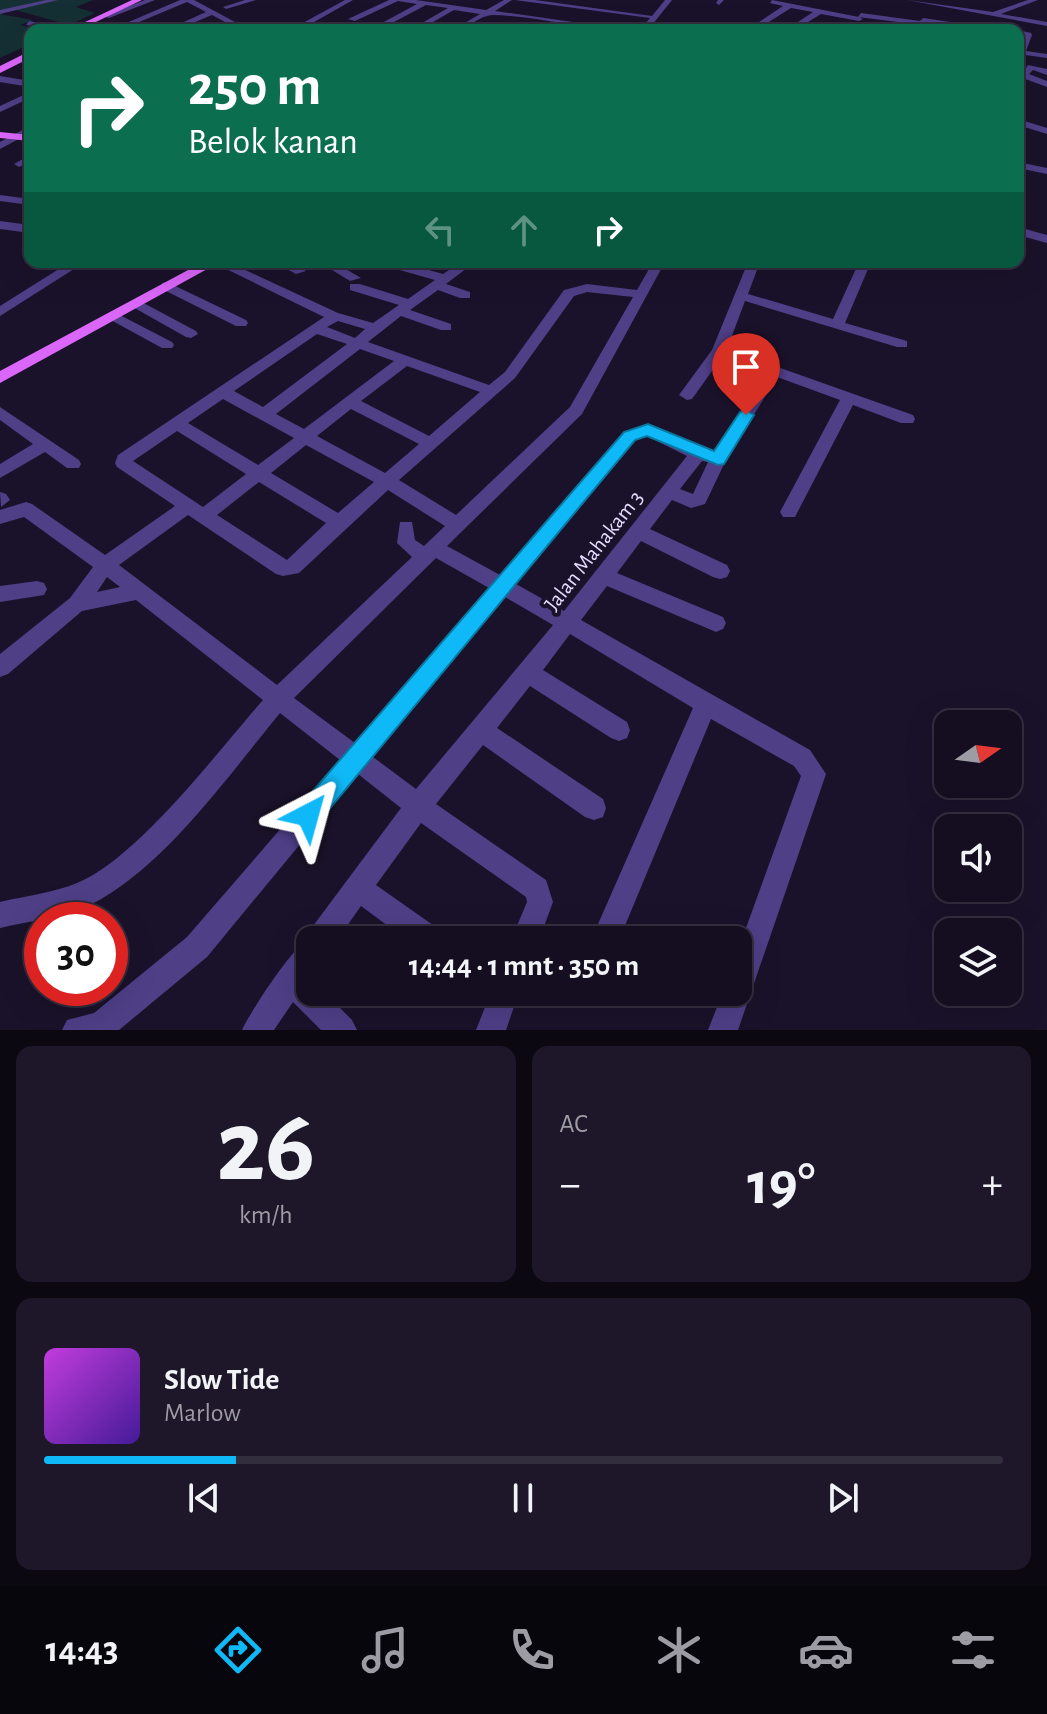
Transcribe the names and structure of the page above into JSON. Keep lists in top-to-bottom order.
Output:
{
  "streets": {
    "street": ["Jalan Mahakam 3"]
  },
  "north": "right",
  "page": {
    "turn": ["250 m", "Belok kanan"],
    "limit": "30",
    "trip": "14:44 · 1 mnt · 350 m",
    "tile": [
      ["26", "km/h"],
      "AC"
    ],
    "heat": ["−", "19°", "+"],
    "song": ["Slow Tide", "Marlow"],
    "tabs": "14:43"
  }
}
